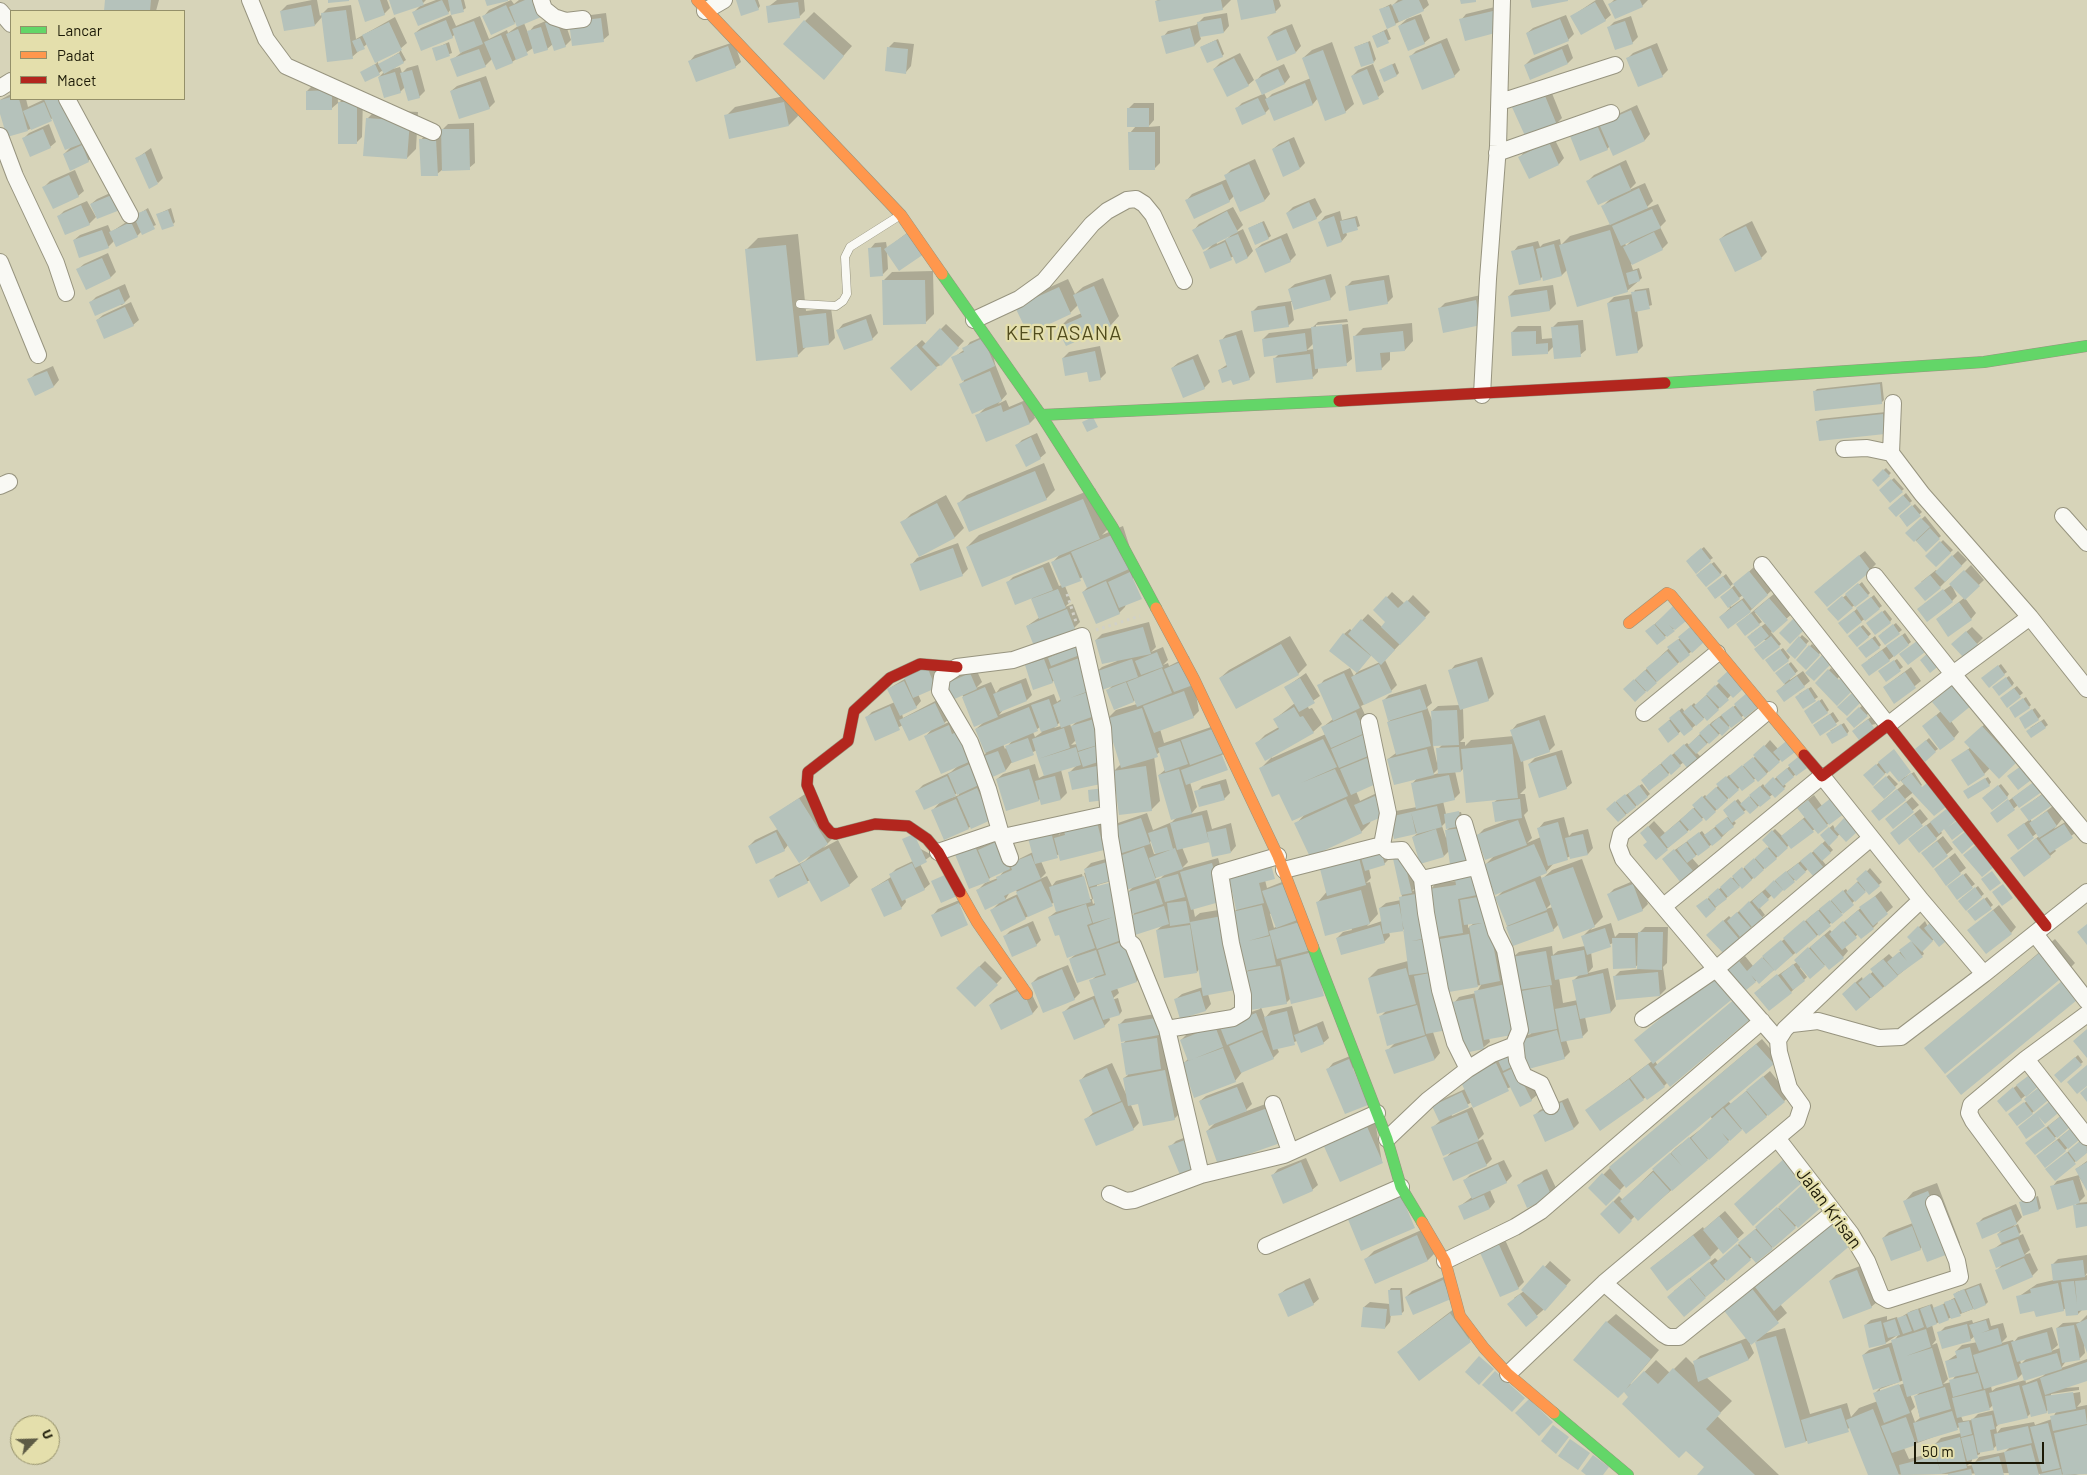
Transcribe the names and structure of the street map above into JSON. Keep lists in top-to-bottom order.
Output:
{
  "streets": {
    "street": ["Jalan Krisan"]
  },
  "districts": ["KERTASANA"],
  "legend": ["Lancar", "Padat", "Macet"],
  "scale_bar": "50 m",
  "north": "top right"
}
